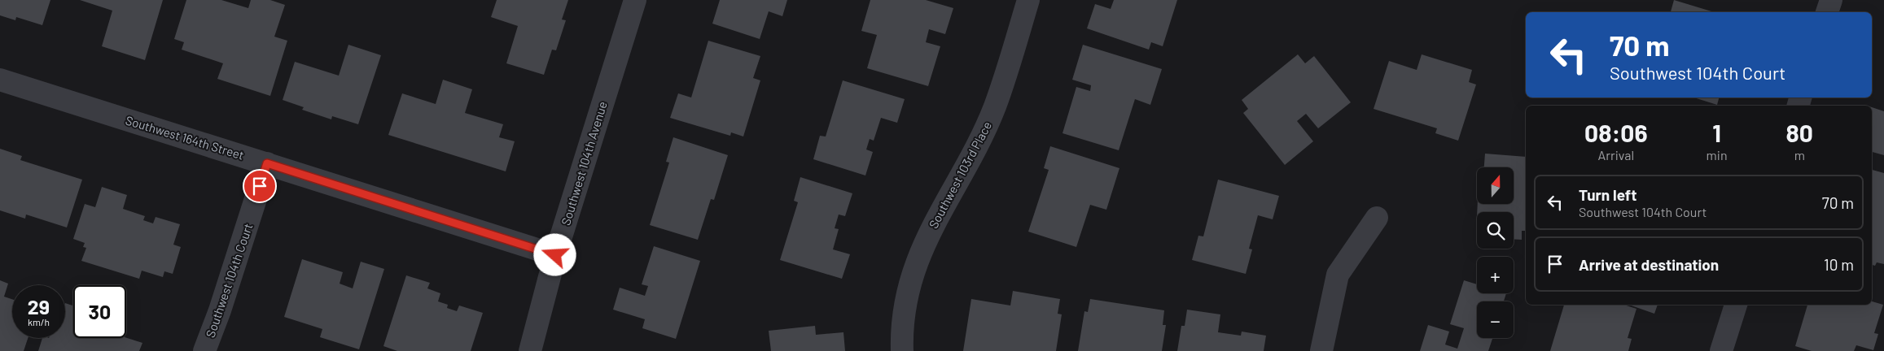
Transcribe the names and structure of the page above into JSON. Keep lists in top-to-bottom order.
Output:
{
  "streets": {
    "street": [
      "Southwest 164th Street",
      "Southwest 104th Avenue",
      "Southwest 103rd Place",
      "Southwest 104th Court"
    ]
  },
  "crossings": [
    ["Southwest 164th Street", "Southwest 104th Avenue"],
    ["Southwest 164th Street", "Southwest 104th Court"]
  ],
  "north": "top",
  "page": {
    "turn": ["70 m", "Southwest 104th Court"],
    "eta": [
      "08:06",
      "Arrival",
      "1",
      "min",
      "80",
      "m"
    ],
    "map_buttons": ["+", "−"],
    "list": [
      {
        "name": "Turn left",
        "note": "Southwest 104th Court",
        "value": "70 m"
      },
      {
        "name": "Arrive at destination",
        "value": "10 m"
      }
    ],
    "speed": "29 km/h",
    "limit": "30"
  }
}
